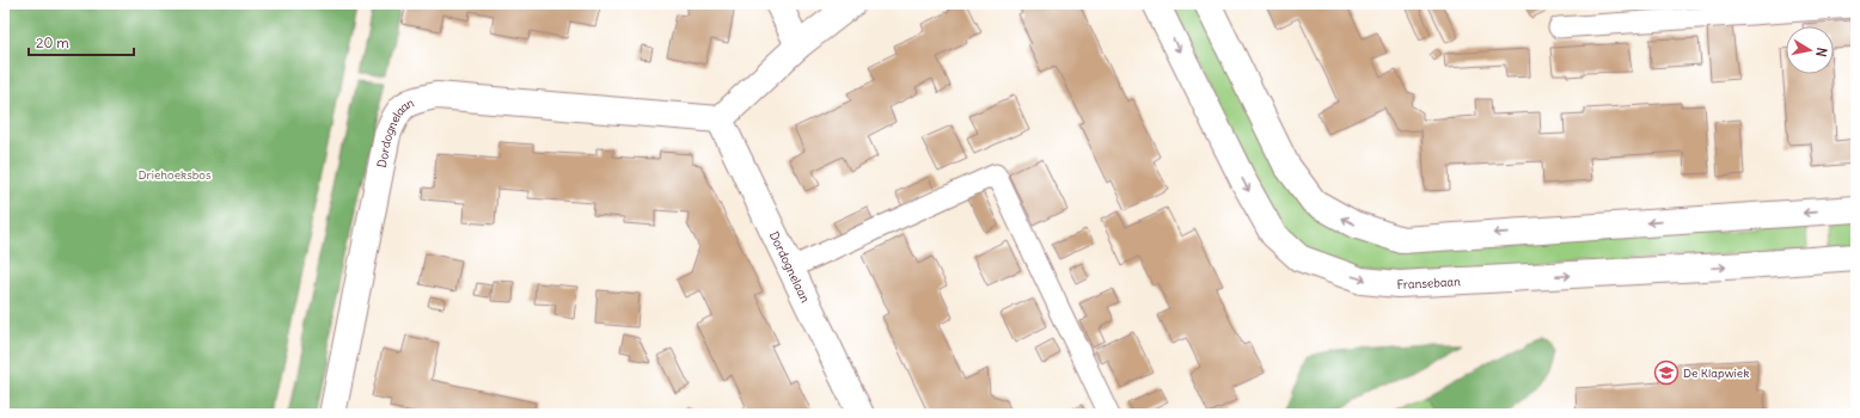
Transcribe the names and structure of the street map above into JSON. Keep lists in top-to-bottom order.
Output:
{
  "streets": {
    "street": ["Dordognelaan", "Fransebaan"]
  },
  "one_way": ["Fransebaan"],
  "parks": ["Driehoeksbos"],
  "places": {
    "school or university": ["De Klapwiek"]
  },
  "scale_bar": "20 m",
  "north": "right"
}
